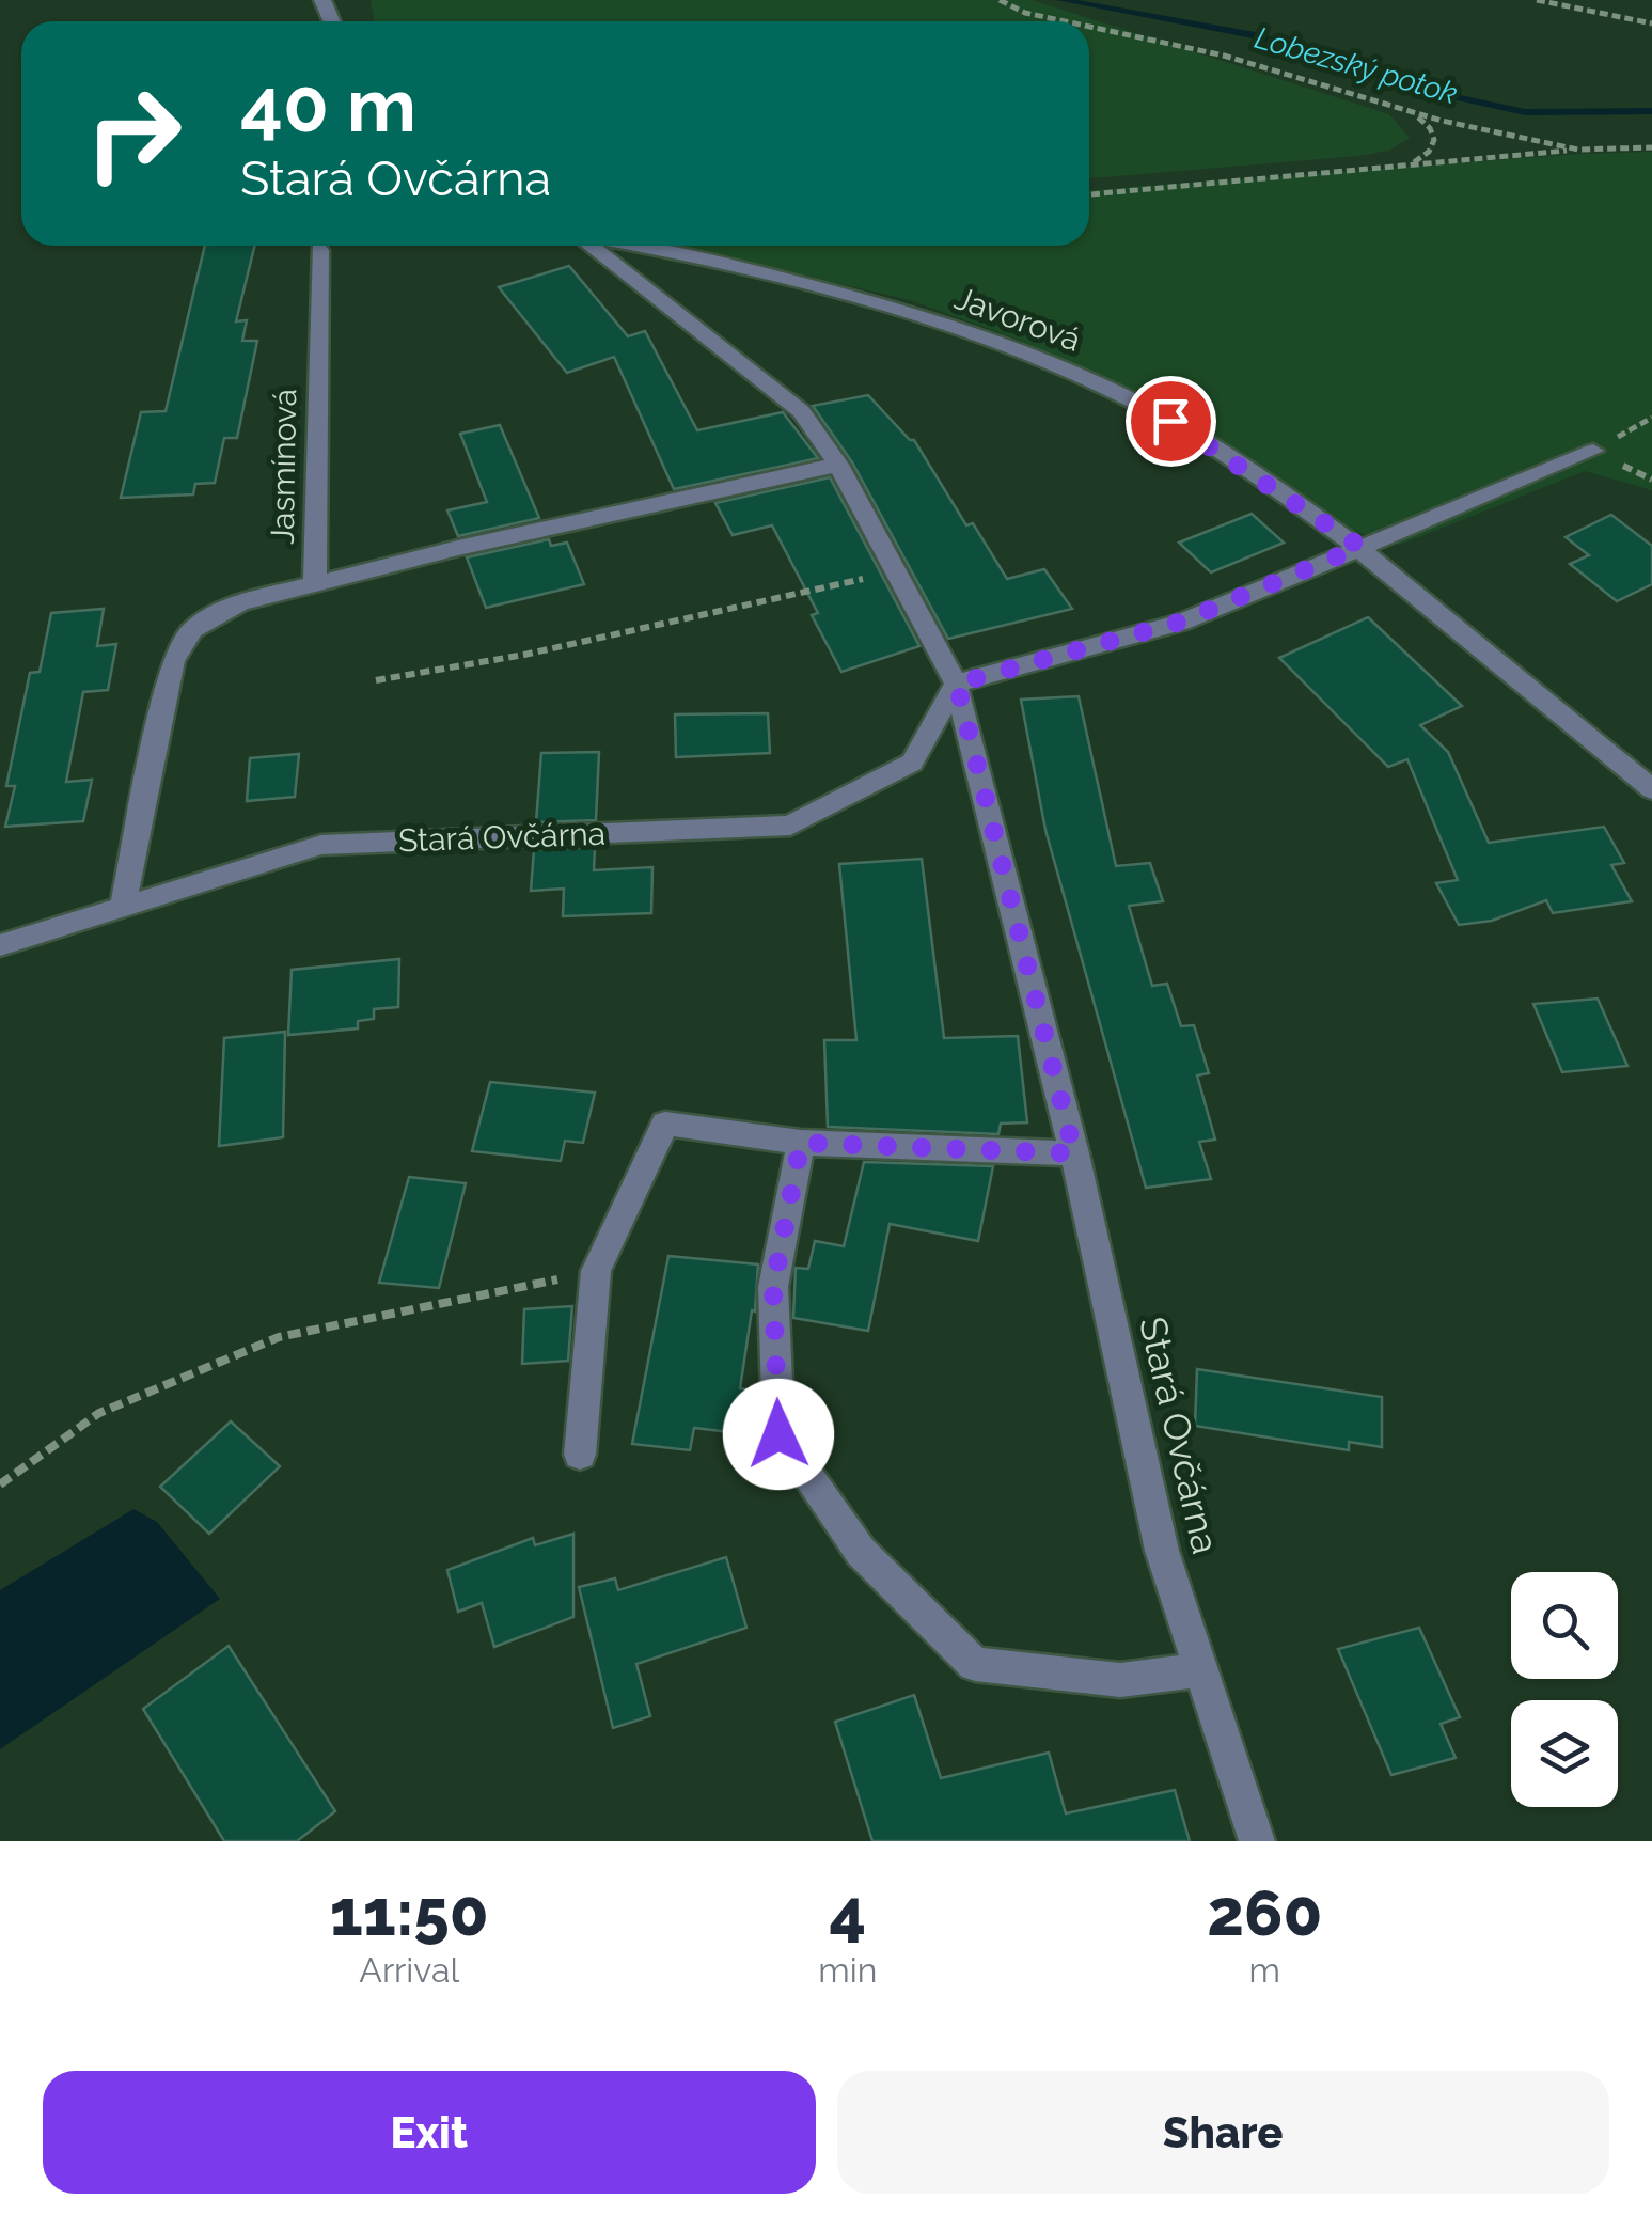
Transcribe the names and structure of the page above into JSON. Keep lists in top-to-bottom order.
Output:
{
  "streets": {
    "street": ["Javorová", "Jasmínová", "Stará Ovčárna"]
  },
  "crossings": [
    ["Jasmínová", "Stará Ovčárna"]
  ],
  "water": ["Lobezský potok"],
  "page": {
    "turn": ["40 m", "Stará Ovčárna"],
    "eta": [
      "11:50",
      "Arrival",
      "4",
      "min",
      "260",
      "m"
    ],
    "buttons": ["Exit", "Share"]
  }
}
